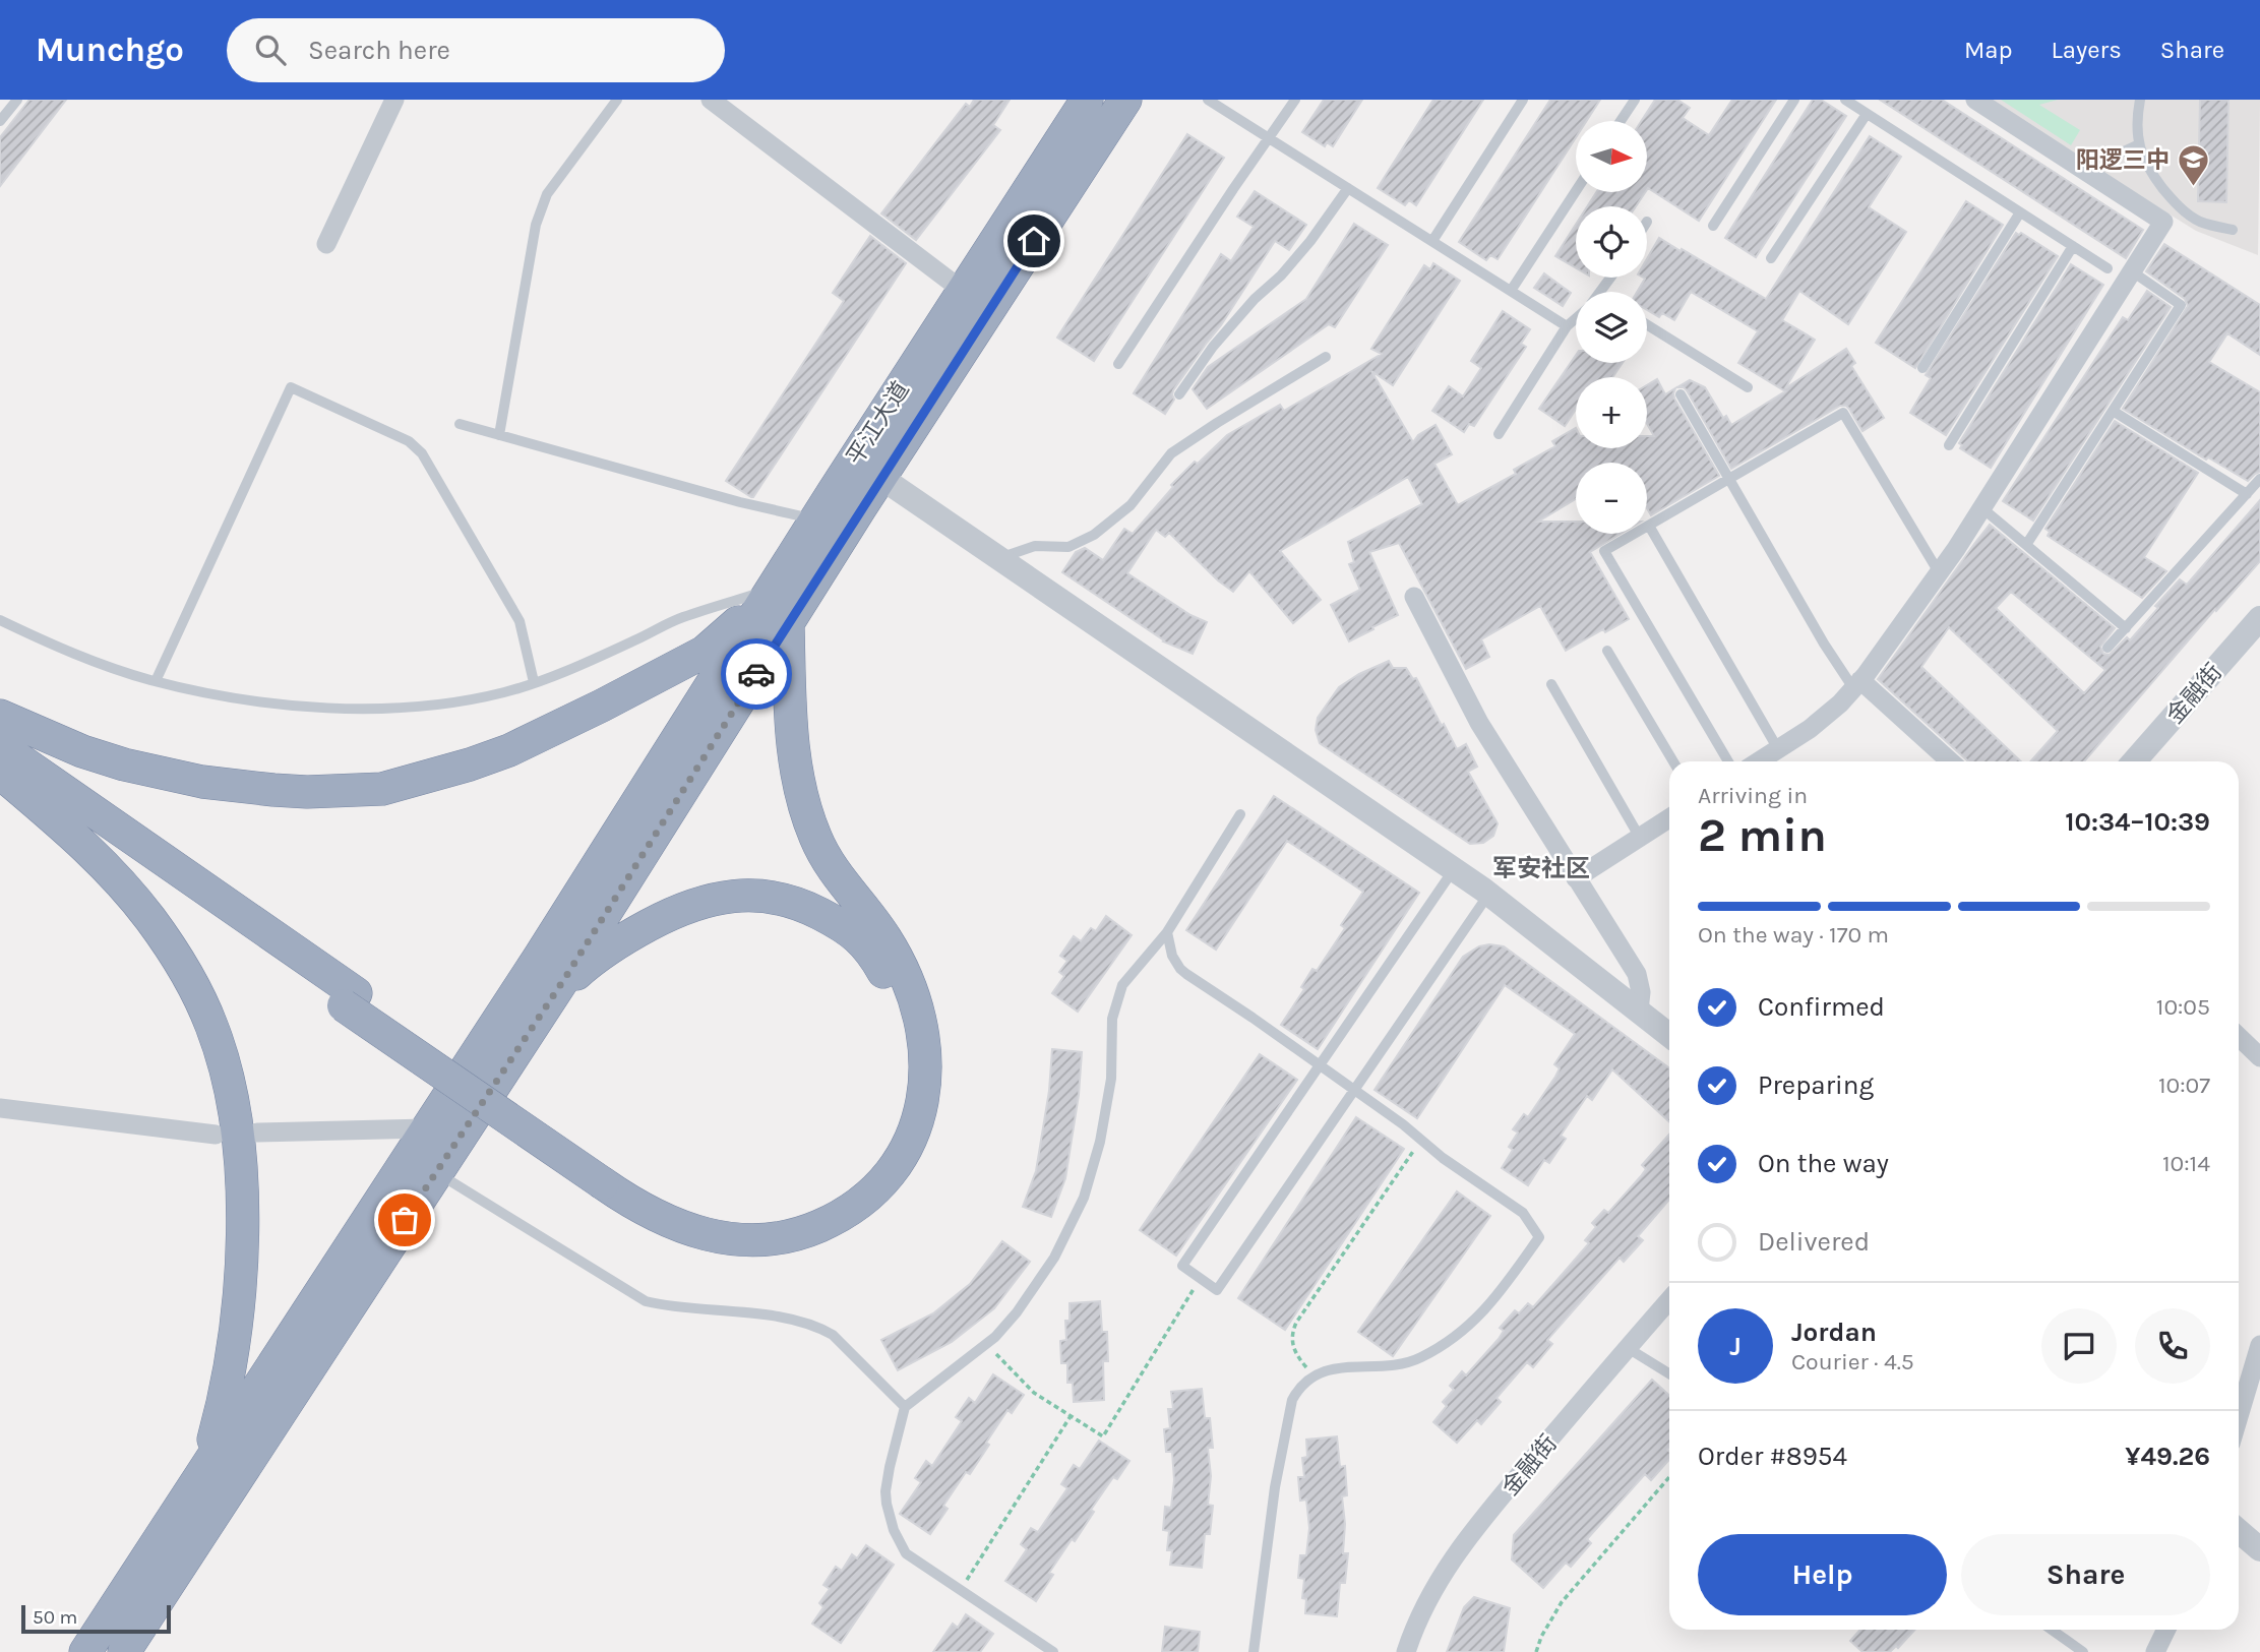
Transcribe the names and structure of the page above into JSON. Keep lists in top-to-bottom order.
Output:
{
  "streets": {
    "highway": ["平江大道"],
    "street": ["金融街"]
  },
  "districts": ["军安社区"],
  "places": {
    "school or university": ["阳逻三中"]
  },
  "scale_bar": "50 m",
  "north": "right",
  "page": {
    "header": "Munchgo",
    "search": "Search here",
    "nav": ["Map", "Layers", "Share"],
    "map_buttons": ["+", "−"],
    "heading": ["2 min", "Arriving in", "10:34–10:39"],
    "panel": [
      "Jordan",
      "Courier · 4.5",
      "Order #8954",
      "¥49.26"
    ],
    "bar": "On the way · 170 m",
    "list": [
      ["Confirmed", "10:05"],
      ["Preparing", "10:07"],
      ["On the way", "10:14"],
      "Delivered"
    ],
    "round": "J",
    "buttons": ["Help", "Share"],
    "scale": "50 m"
  }
}
